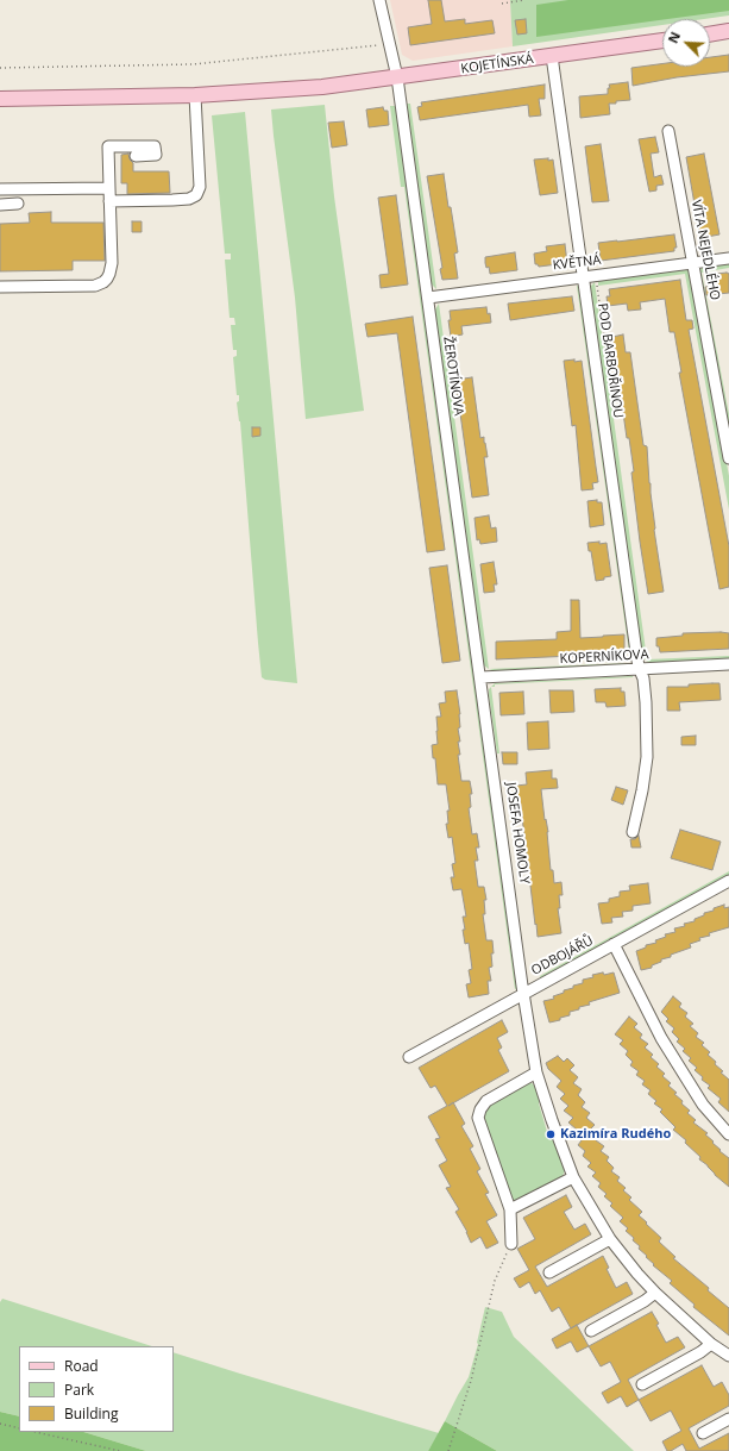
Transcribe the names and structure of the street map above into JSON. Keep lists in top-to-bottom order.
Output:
{
  "streets": {
    "main road": ["KOJETÍNSKÁ"],
    "street": [
      "VÍTA NEJEDLÉHO",
      "KVĚTNÁ",
      "POD BARBOŘINOU",
      "ŽEROTÍNOVA",
      "KOPERNÍKOVA",
      "JOSEFA HOMOLY",
      "ODBOJÁŘŮ"
    ]
  },
  "crossings": [
    ["KOJETÍNSKÁ", "POD BARBOŘINOU"],
    ["KOJETÍNSKÁ", "ŽEROTÍNOVA"],
    ["VÍTA NEJEDLÉHO", "KVĚTNÁ"],
    ["KVĚTNÁ", "POD BARBOŘINOU"],
    ["KVĚTNÁ", "ŽEROTÍNOVA"],
    ["POD BARBOŘINOU", "KOPERNÍKOVA"],
    ["ŽEROTÍNOVA", "KOPERNÍKOVA"],
    ["ŽEROTÍNOVA", "JOSEFA HOMOLY"],
    ["KOPERNÍKOVA", "JOSEFA HOMOLY"],
    ["JOSEFA HOMOLY", "ODBOJÁŘŮ"]
  ],
  "places": ["Kazimíra Rudého"],
  "legend": ["Road", "Park", "Building"],
  "north": "top left"
}
